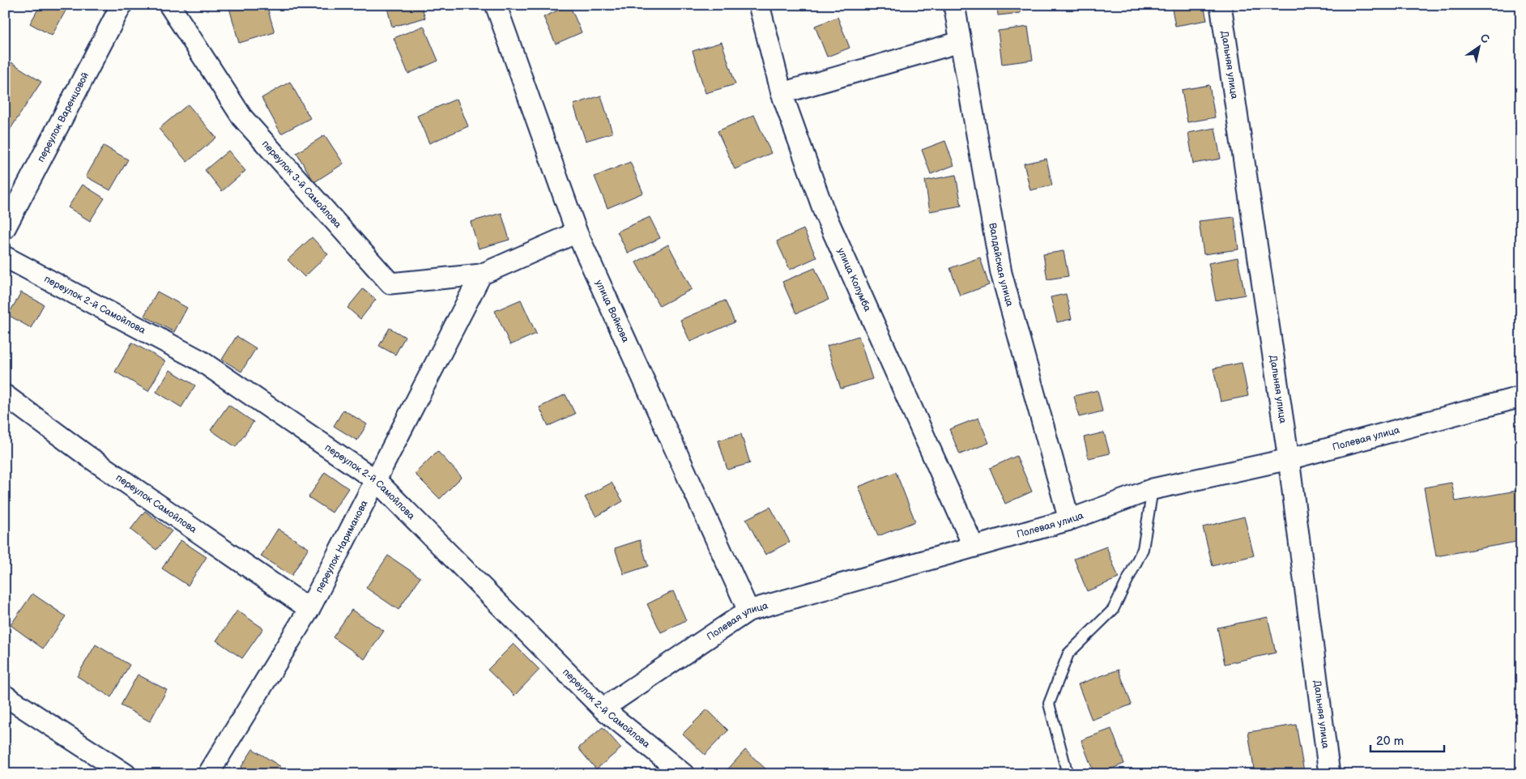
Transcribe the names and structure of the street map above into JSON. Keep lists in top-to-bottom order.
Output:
{
  "streets": {
    "street": [
      "Дальняя улица",
      "переулок Варенцовой",
      "переулок 3-й Самойлова",
      "Валдайская улица",
      "улица Колумба",
      "переулок 2-й Самойлова",
      "улица Войкова",
      "Полевая улица",
      "переулок Самойлова",
      "переулок Нариманова"
    ]
  },
  "crossings": [
    ["Дальняя улица", "Полевая улица"],
    ["переулок 3-й Самойлова", "переулок Нариманова"],
    ["Валдайская улица", "Полевая улица"],
    ["улица Колумба", "Полевая улица"],
    ["переулок 2-й Самойлова", "Полевая улица"],
    ["переулок 2-й Самойлова", "переулок Нариманова"],
    ["улица Войкова", "Полевая улица"],
    ["переулок Самойлова", "переулок Нариманова"]
  ],
  "scale_bar": "20 m",
  "north": "top right"
}
